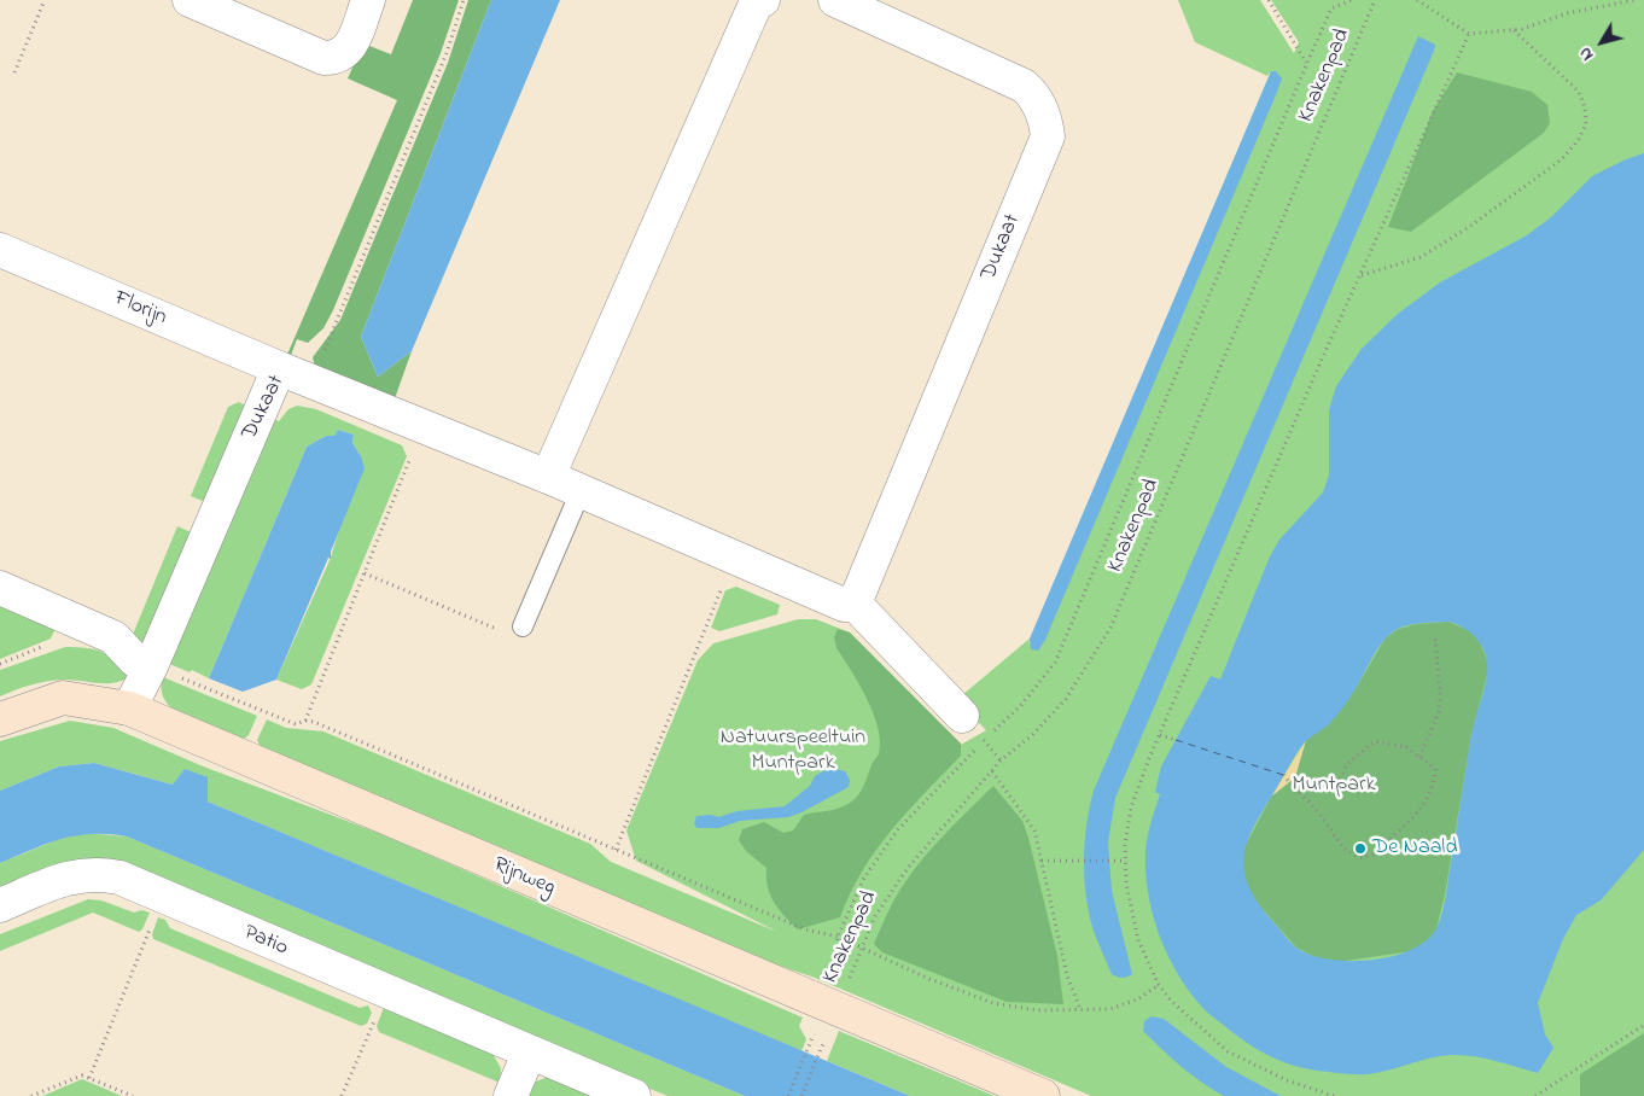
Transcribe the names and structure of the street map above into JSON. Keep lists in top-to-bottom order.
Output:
{
  "streets": {
    "street": [
      "Dukaat",
      "Florijn",
      "Rijnweg",
      "Patio"
    ],
    "path": ["Knakenpad"]
  },
  "crossings": [
    ["Knakenpad", "Rijnweg"],
    ["Dukaat", "Florijn"],
    ["Dukaat", "Rijnweg"]
  ],
  "parks": ["Natuurspeeltuin Muntpark", "Muntpark"],
  "places": ["De Naald"],
  "north": "bottom left"
}
